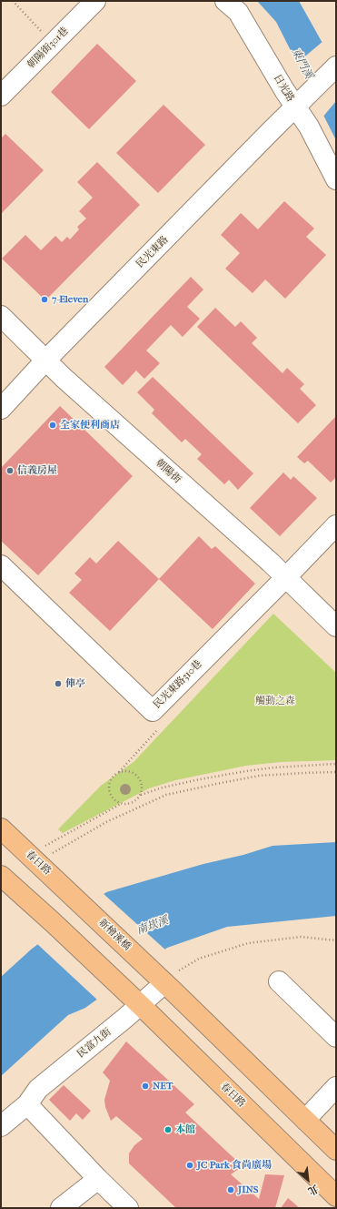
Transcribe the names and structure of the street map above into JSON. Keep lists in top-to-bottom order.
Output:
{
  "streets": {
    "main road": ["春日路", "新檜溪橋"],
    "street": [
      "朝陽街301巷",
      "日光路",
      "民光東路",
      "朝陽街",
      "民光東路310巷",
      "民富九街"
    ]
  },
  "crossings": [
    ["日光路", "民光東路"],
    ["民光東路", "朝陽街"],
    ["朝陽街", "民光東路310巷"],
    ["春日路", "新檜溪橋"],
    ["春日路", "民富九街"],
    ["新檜溪橋", "民富九街"]
  ],
  "water": ["東門溪", "南崁溪"],
  "parks": ["觸動之森"],
  "places": [
    "7-Eleven",
    "全家便利商店",
    "信義房屋",
    "俥亭",
    "NET",
    "本館",
    "JC Park 食尚廣場",
    "JINS"
  ],
  "north": "bottom right"
}
